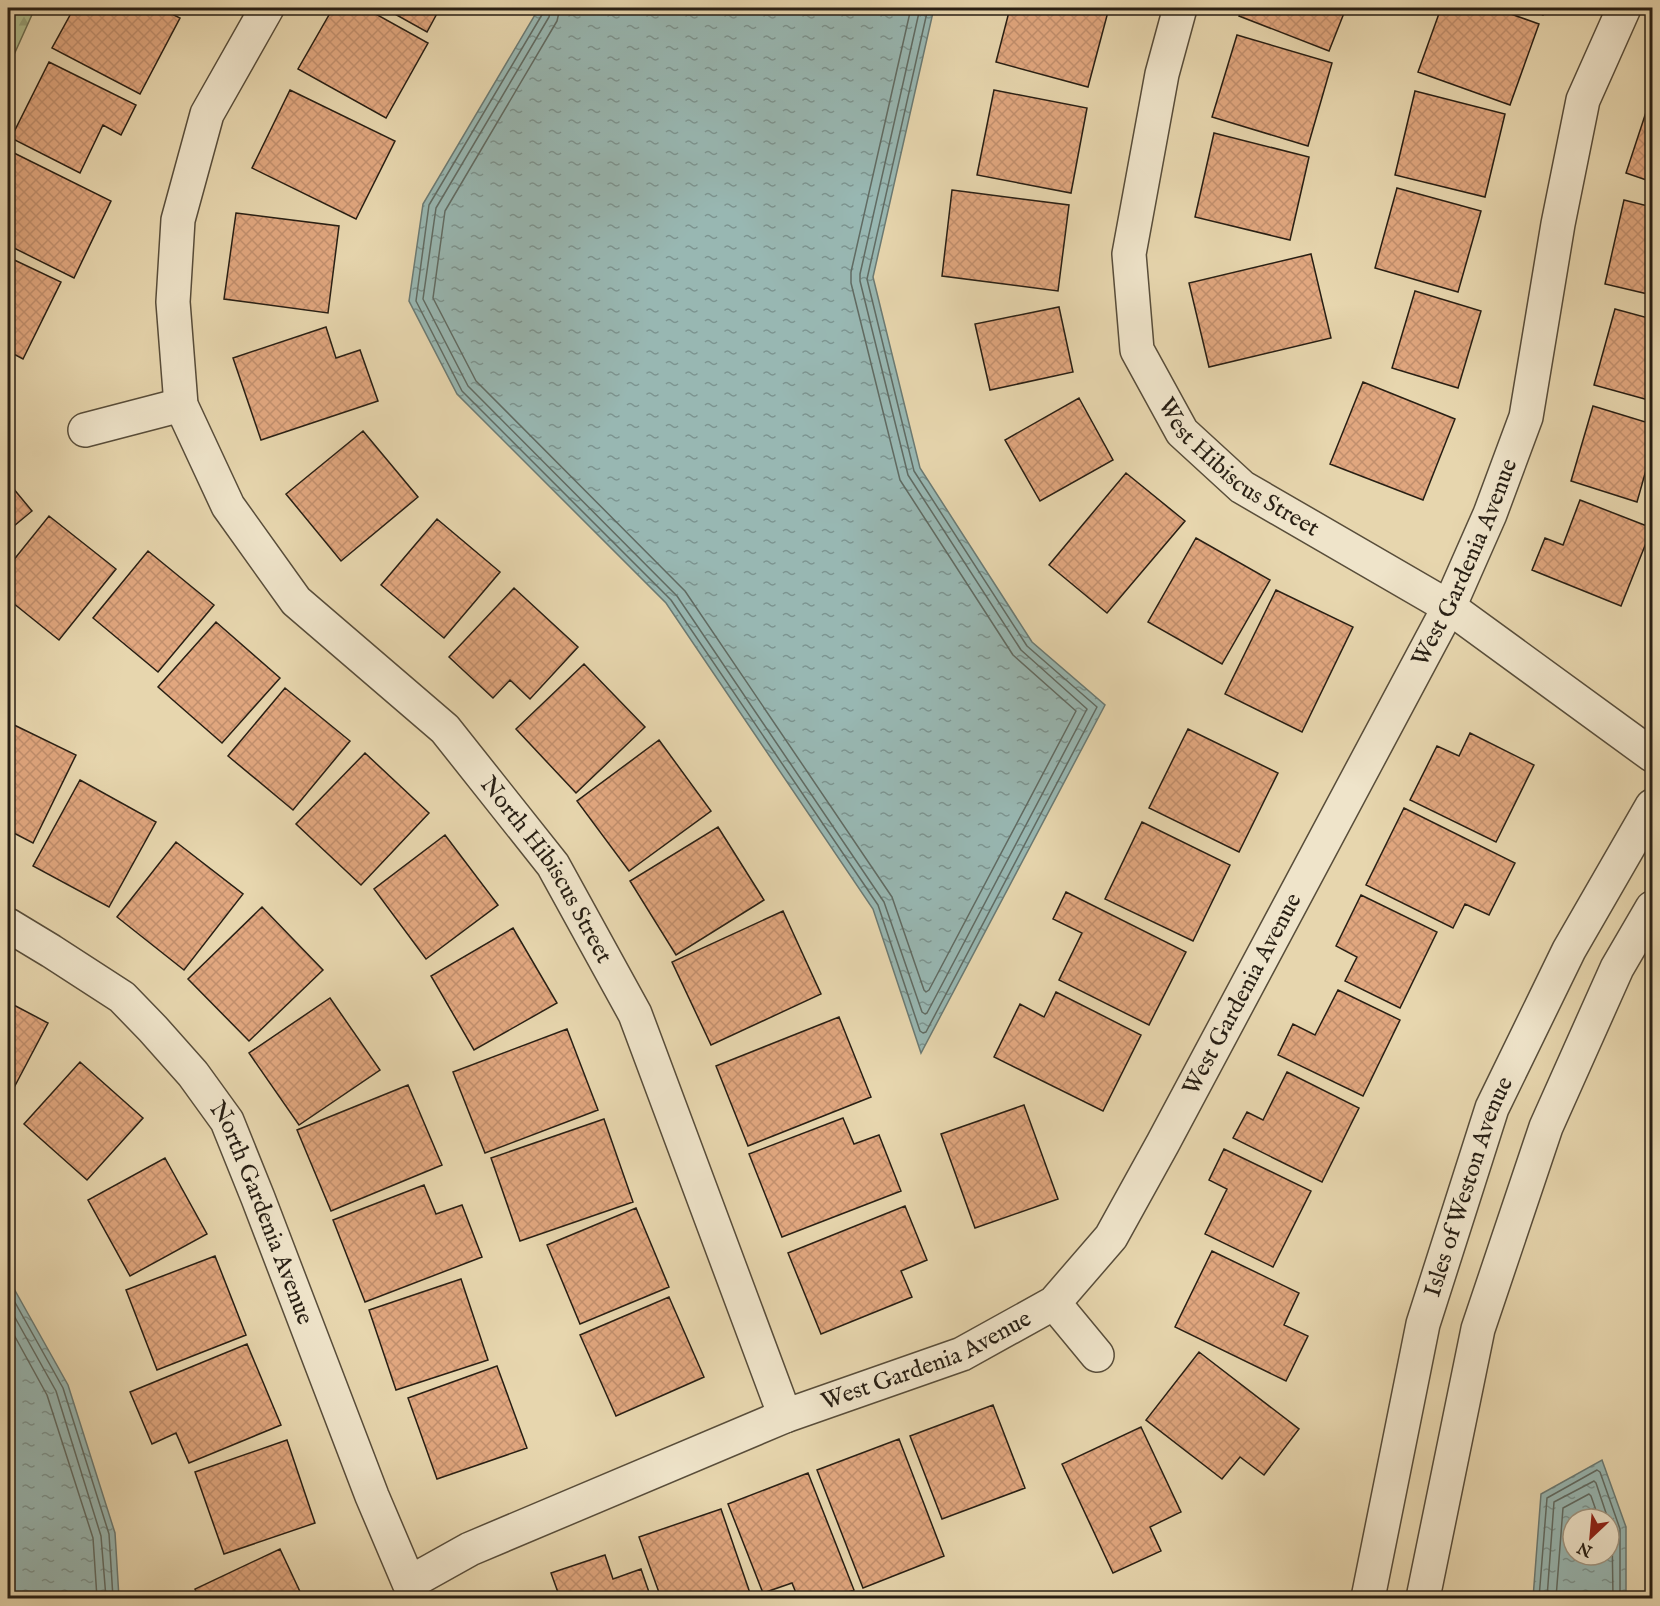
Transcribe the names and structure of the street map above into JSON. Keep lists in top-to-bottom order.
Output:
{
  "streets": {
    "street": [
      "West Hibiscus Street",
      "West Gardenia Avenue",
      "North Hibiscus Street",
      "Isles of Weston Avenue",
      "North Gardenia Avenue"
    ]
  },
  "crossings": [
    ["West Hibiscus Street", "West Gardenia Avenue"],
    ["West Gardenia Avenue", "North Hibiscus Street"],
    ["West Gardenia Avenue", "North Gardenia Avenue"]
  ],
  "north": "bottom left"
}
